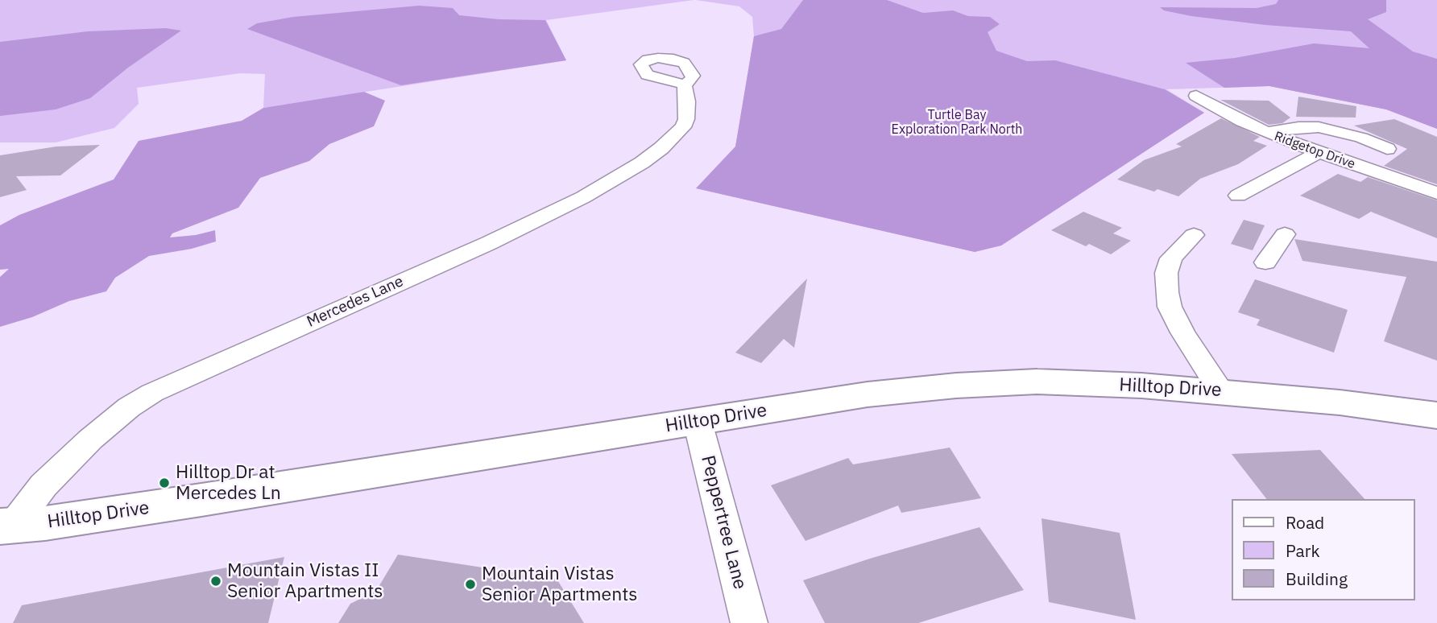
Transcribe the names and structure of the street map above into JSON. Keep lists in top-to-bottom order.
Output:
{
  "streets": {
    "main road": ["Hilltop Drive"],
    "street": ["Ridgetop Drive", "Mercedes Lane", "Peppertree Lane"]
  },
  "crossings": [
    ["Mercedes Lane", "Hilltop Drive"],
    ["Hilltop Drive", "Peppertree Lane"]
  ],
  "parks": ["Turtle Bay Exploration Park North"],
  "places": ["Hilltop Dr at Mercedes Ln", "Mountain Vistas II Senior Apartments", "Mountain Vistas Senior Apartments"],
  "legend": ["Road", "Park", "Building"]
}
